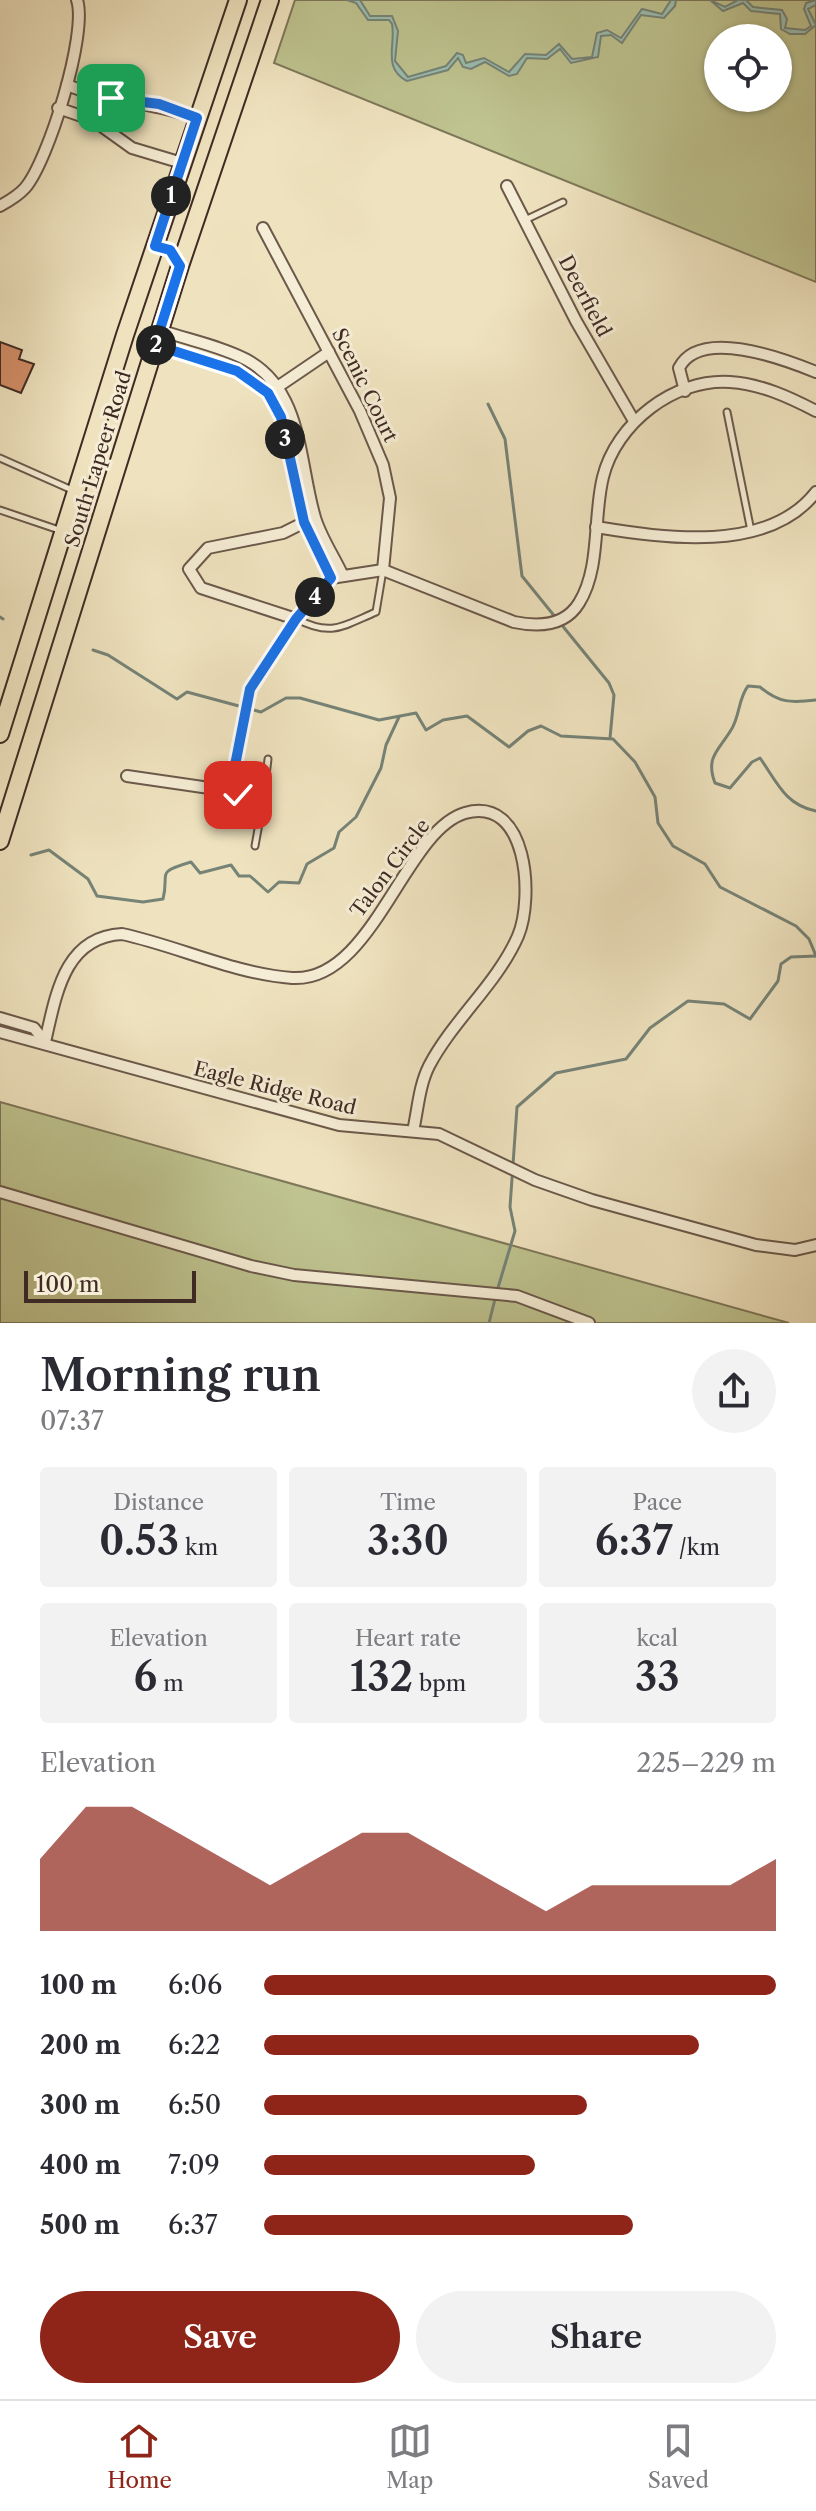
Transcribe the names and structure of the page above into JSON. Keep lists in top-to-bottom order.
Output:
{
  "streets": {
    "main road": ["South Lapeer Road"],
    "street": [
      "Deerfield",
      "Scenic Court",
      "Talon Circle",
      "Eagle Ridge Road"
    ]
  },
  "crossings": [
    ["Talon Circle", "Eagle Ridge Road"]
  ],
  "scale_bar": "100 m",
  "page": {
    "pins": [
      "1",
      "2",
      "3",
      "4"
    ],
    "scale": "100 m",
    "heading": ["Morning run", "07:37"],
    "stats": [
      ["Distance", "0.53 km"],
      ["Time", "3:30"],
      ["Pace", "6:37 /km"],
      ["Elevation", "6 m"],
      ["Heart rate", "132 bpm"],
      ["kcal", "33"]
    ],
    "chart": ["Elevation", "225–229 m"],
    "list": [
      {
        "name": "100 m",
        "note": "6:06"
      },
      {
        "name": "200 m",
        "note": "6:22"
      },
      {
        "name": "300 m",
        "note": "6:50"
      },
      {
        "name": "400 m",
        "note": "7:09"
      },
      {
        "name": "500 m",
        "note": "6:37"
      }
    ],
    "buttons": ["Save", "Share"],
    "tabs": ["Home", "Map", "Saved"]
  }
}
